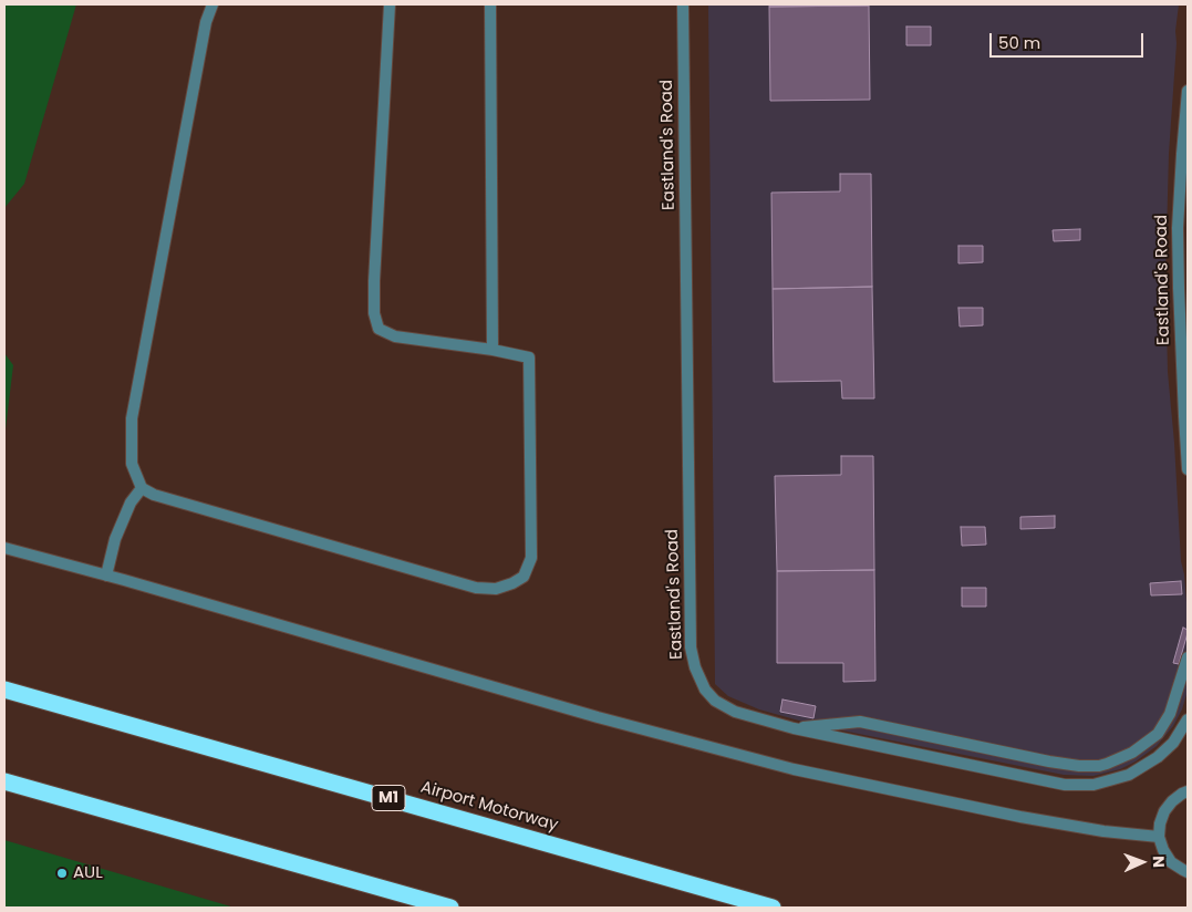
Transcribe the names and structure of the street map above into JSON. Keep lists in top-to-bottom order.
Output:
{
  "streets": {
    "highway": ["M1", "Airport Motorway"],
    "lane": ["Eastland's Road"]
  },
  "places": ["AUL"],
  "scale_bar": "50 m",
  "north": "right"
}
